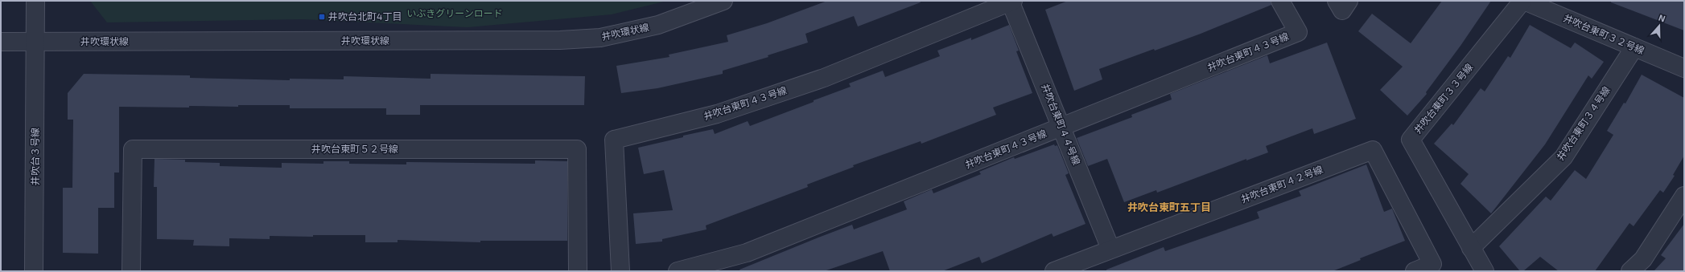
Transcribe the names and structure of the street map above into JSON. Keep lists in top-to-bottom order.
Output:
{
  "streets": {
    "street": [
      "井吹環状線",
      "井吹台東町３２号線",
      "井吹台東町４３号線",
      "井吹台東町３３号線",
      "井吹台東町３４号線",
      "井吹台東町４４号線",
      "井吹台東町５２号線",
      "井吹台３号線",
      "井吹台東町４２号線"
    ]
  },
  "crossings": [
    ["井吹環状線", "井吹台３号線"],
    ["井吹台東町３２号線", "井吹台東町３３号線"],
    ["井吹台東町３２号線", "井吹台東町３４号線"],
    ["井吹台東町４３号線", "井吹台東町４４号線"],
    ["井吹台東町３３号線", "井吹台東町３４号線"],
    ["井吹台東町４４号線", "井吹台東町４２号線"]
  ],
  "districts": ["井吹台東町五丁目"],
  "parks": ["いぶきグリーンロード"],
  "places": {
    "transit": ["井吹台北町4丁目"]
  },
  "north": "top"
}
